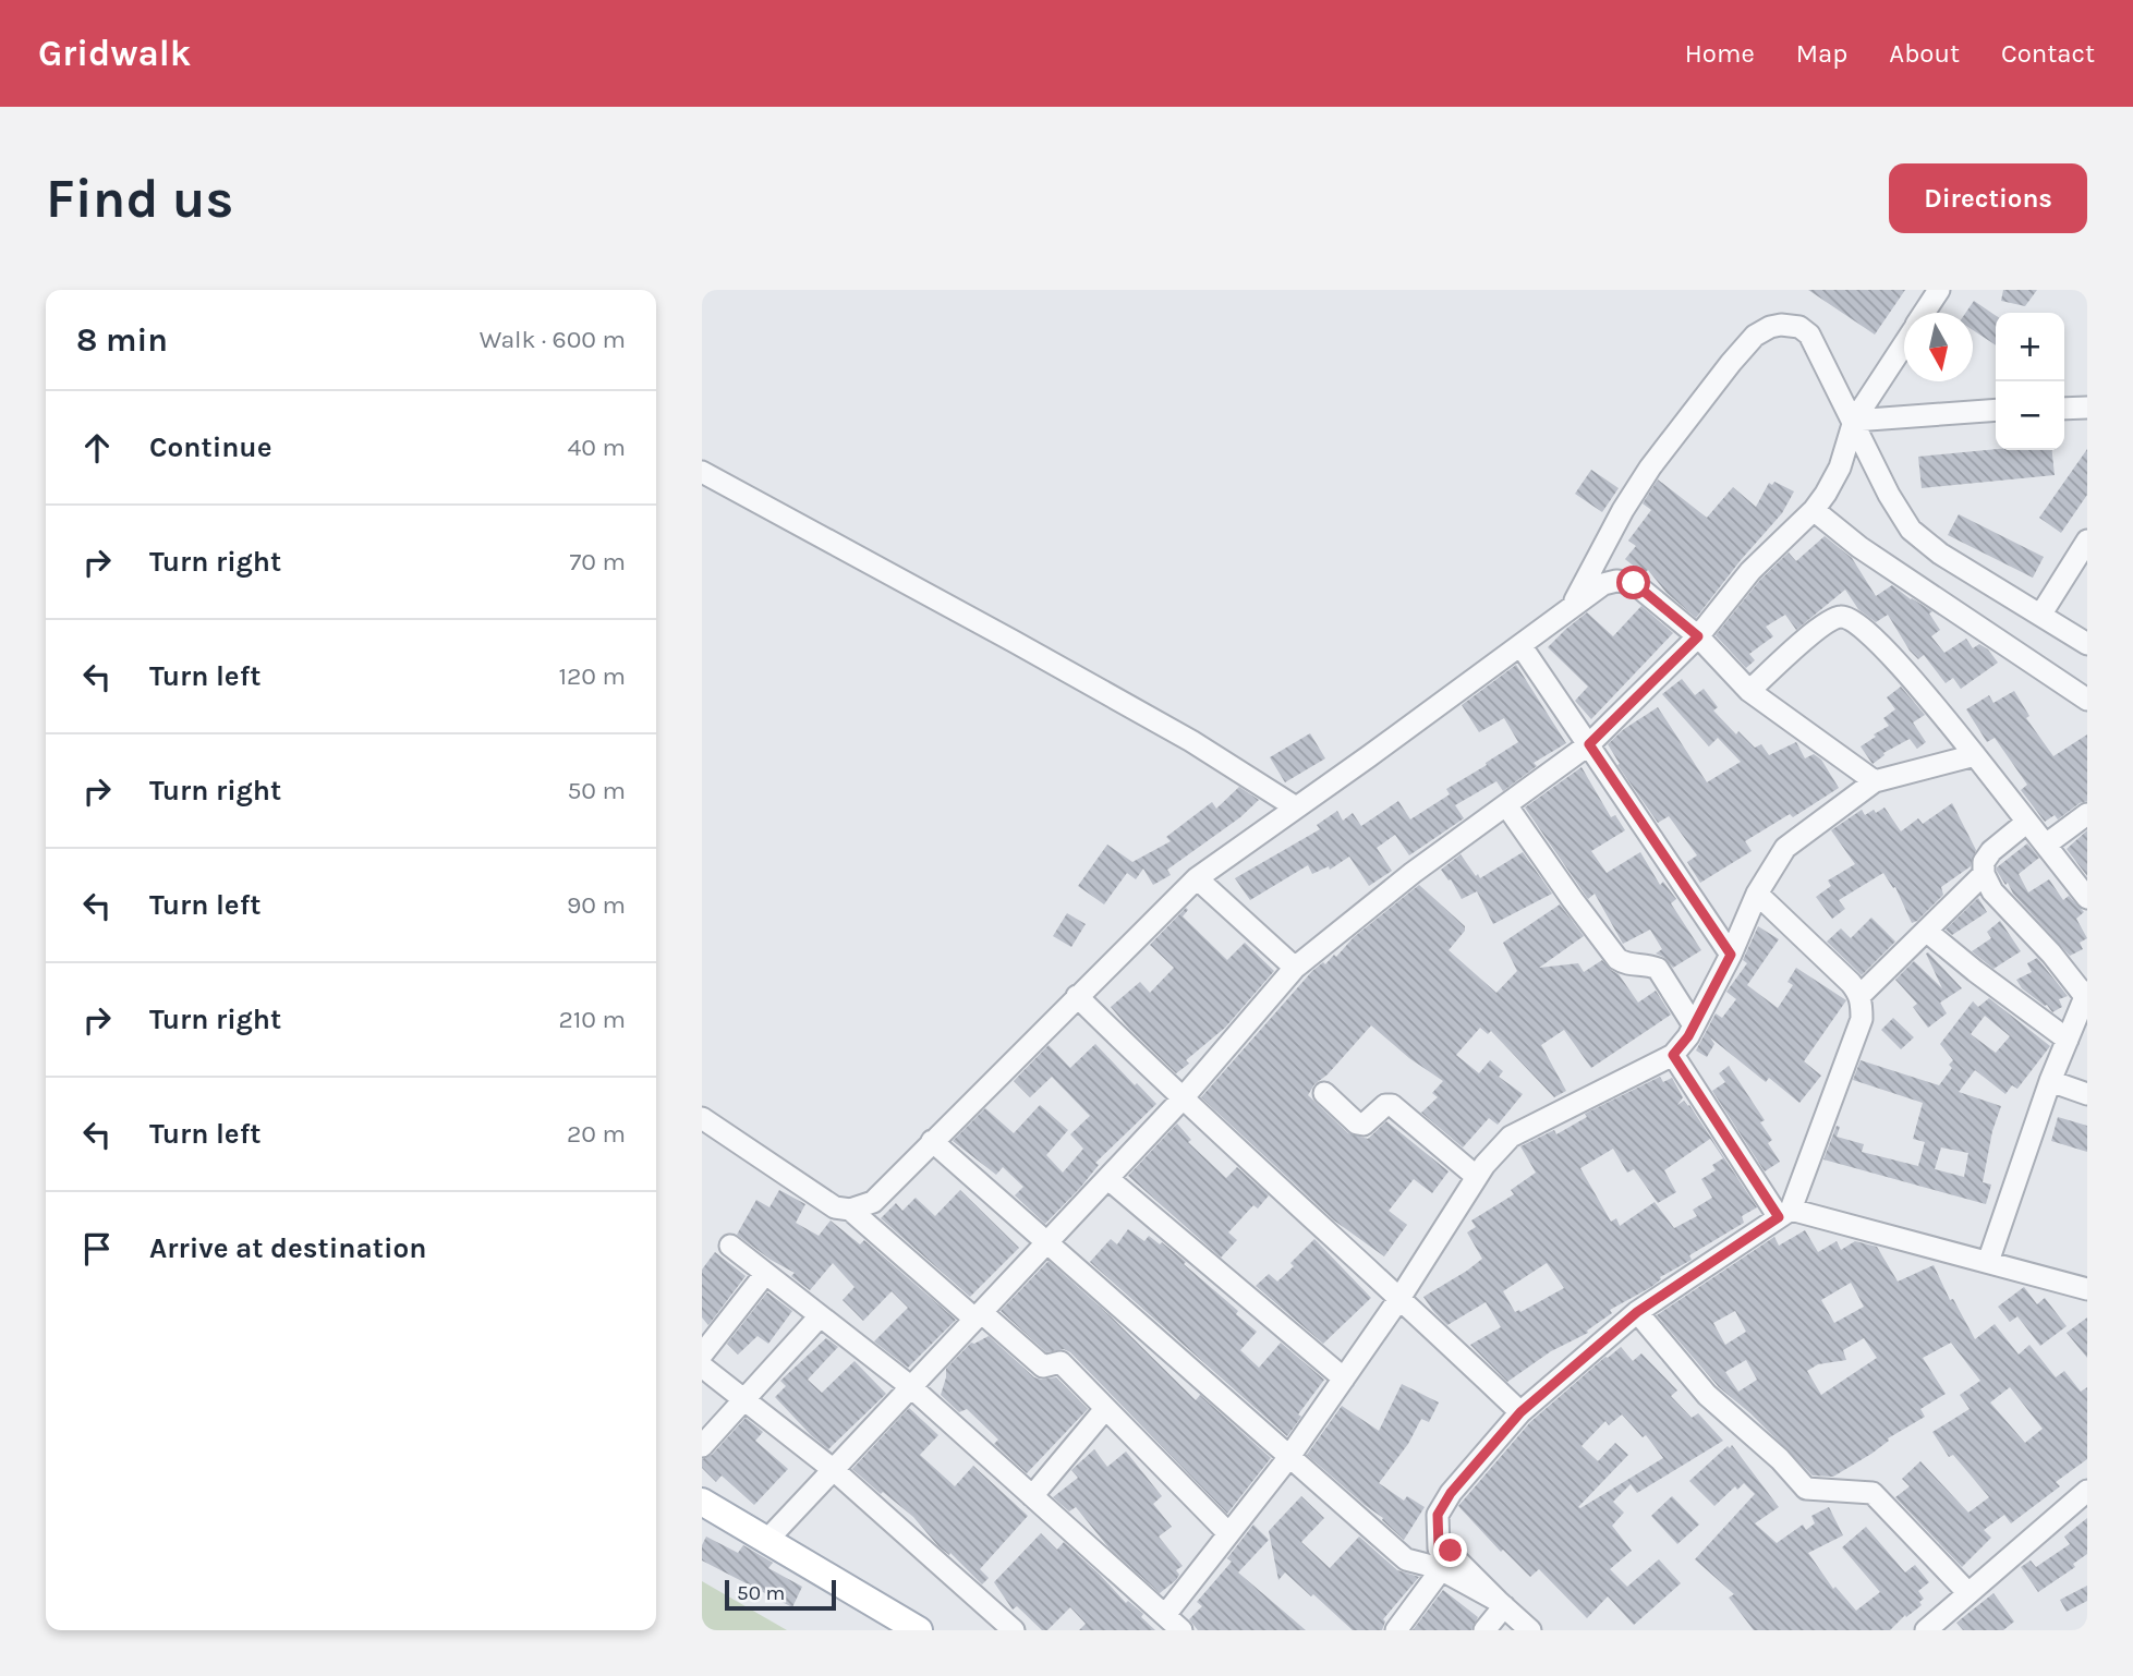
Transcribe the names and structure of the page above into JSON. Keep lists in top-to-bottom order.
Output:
{
  "scale_bar": "50 m",
  "north": "bottom",
  "page": {
    "header": "Gridwalk",
    "nav": [
      "Home",
      "Map",
      "About",
      "Contact"
    ],
    "buttons": "Directions",
    "title": "Find us",
    "heading": ["8 min", "Walk · 600 m"],
    "map_buttons": ["+", "−"],
    "list": [
      ["Continue", "40 m"],
      ["Turn right", "70 m"],
      ["Turn left", "120 m"],
      ["Turn right", "50 m"],
      ["Turn left", "90 m"],
      ["Turn right", "210 m"],
      ["Turn left", "20 m"],
      "Arrive at destination"
    ],
    "scale": "50 m"
  }
}
